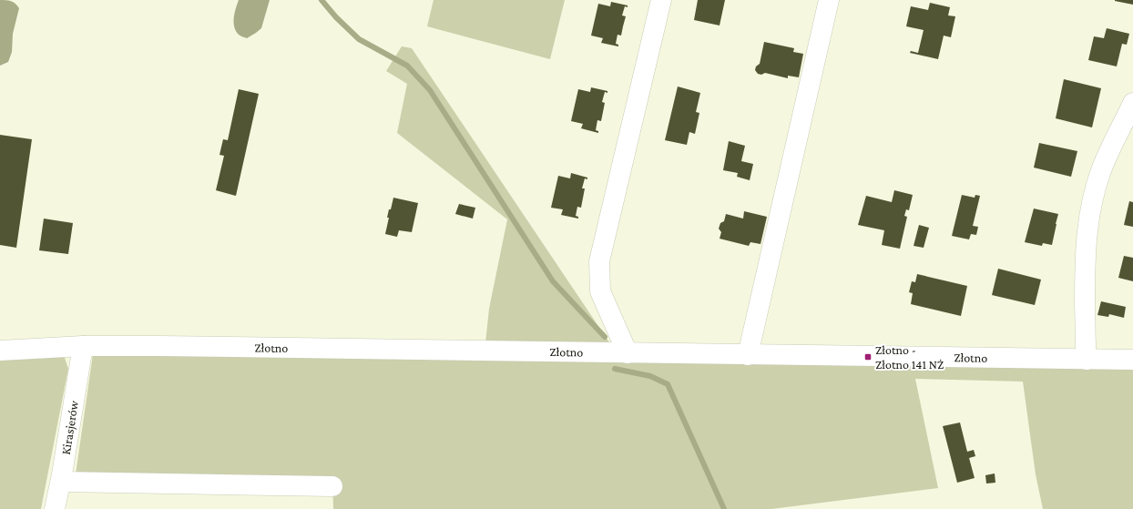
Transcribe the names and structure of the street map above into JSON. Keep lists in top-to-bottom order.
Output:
{
  "streets": {
    "street": ["Złotno", "Kirasjerów"]
  },
  "crossings": [
    ["Złotno", "Kirasjerów"]
  ],
  "places": {
    "transit": ["Złotno - Złotno 141 NŻ"]
  }
}
